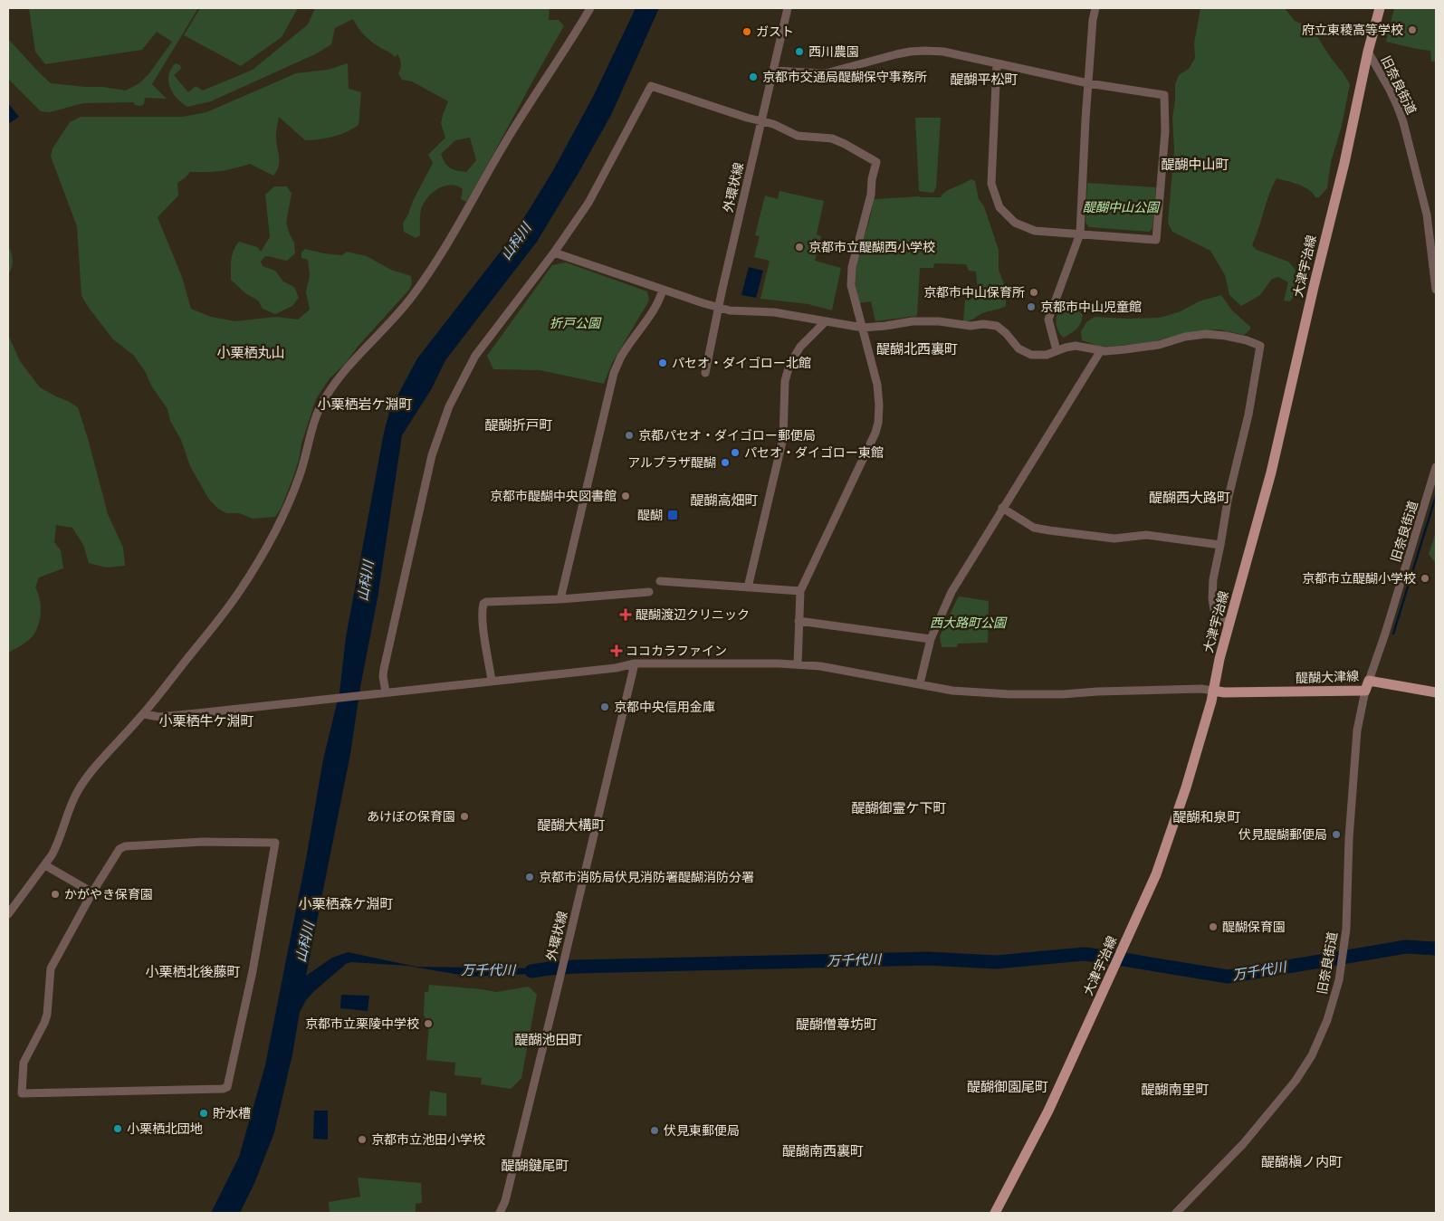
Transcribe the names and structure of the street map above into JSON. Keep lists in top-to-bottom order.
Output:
{
  "streets": {
    "main road": ["大津宇治線", "醍醐大津線"],
    "street": ["旧奈良街道", "外環状線"]
  },
  "crossings": [
    ["旧奈良街道", "大津宇治線"],
    ["旧奈良街道", "醍醐大津線"],
    ["大津宇治線", "醍醐大津線"]
  ],
  "districts": [
    "醍醐平松町",
    "醍醐中山町",
    "醍醐北西裏町",
    "小栗栖丸山",
    "小栗栖岩ケ淵町",
    "醍醐折戸町",
    "醍醐西大路町",
    "醍醐高畑町",
    "小栗栖牛ケ淵町",
    "醍醐御霊ケ下町",
    "醍醐和泉町",
    "醍醐大構町",
    "小栗栖森ケ淵町",
    "小栗栖北後藤町",
    "醍醐僧尊坊町",
    "醍醐池田町",
    "醍醐御園尾町",
    "醍醐南里町",
    "醍醐南西裏町",
    "醍醐槇ノ内町",
    "醍醐鍵尾町"
  ],
  "water": ["山科川", "万千代川"],
  "parks": ["醍醐中山公園", "折戸公園", "西大路町公園"],
  "places": {
    "other": [
      "府立東稜高等学校",
      "ガスト",
      "西川農園",
      "京都市交通局醍醐保守事務所",
      "京都市立醍醐西小学校",
      "京都市中山保育所",
      "京都市中山児童館",
      "パセオ・ダイゴロー北館",
      "京都パセオ・ダイゴロー郵便局",
      "パセオ・ダイゴロー東館",
      "アルプラザ醍醐",
      "京都市醍醐中央図書館",
      "京都市立醍醐小学校",
      "京都中央信用金庫",
      "あけぼの保育園",
      "伏見醍醐郵便局",
      "京都市消防局伏見消防署醍醐消防分署",
      "かがやき保育園",
      "醍醐保育園",
      "京都市立栗陵中学校",
      "貯水槽",
      "小栗栖北団地",
      "伏見東郵便局",
      "京都市立池田小学校"
    ],
    "transit": ["醍醐"],
    "health": ["醍醐渡辺クリニック", "ココカラファイン"]
  }
}
